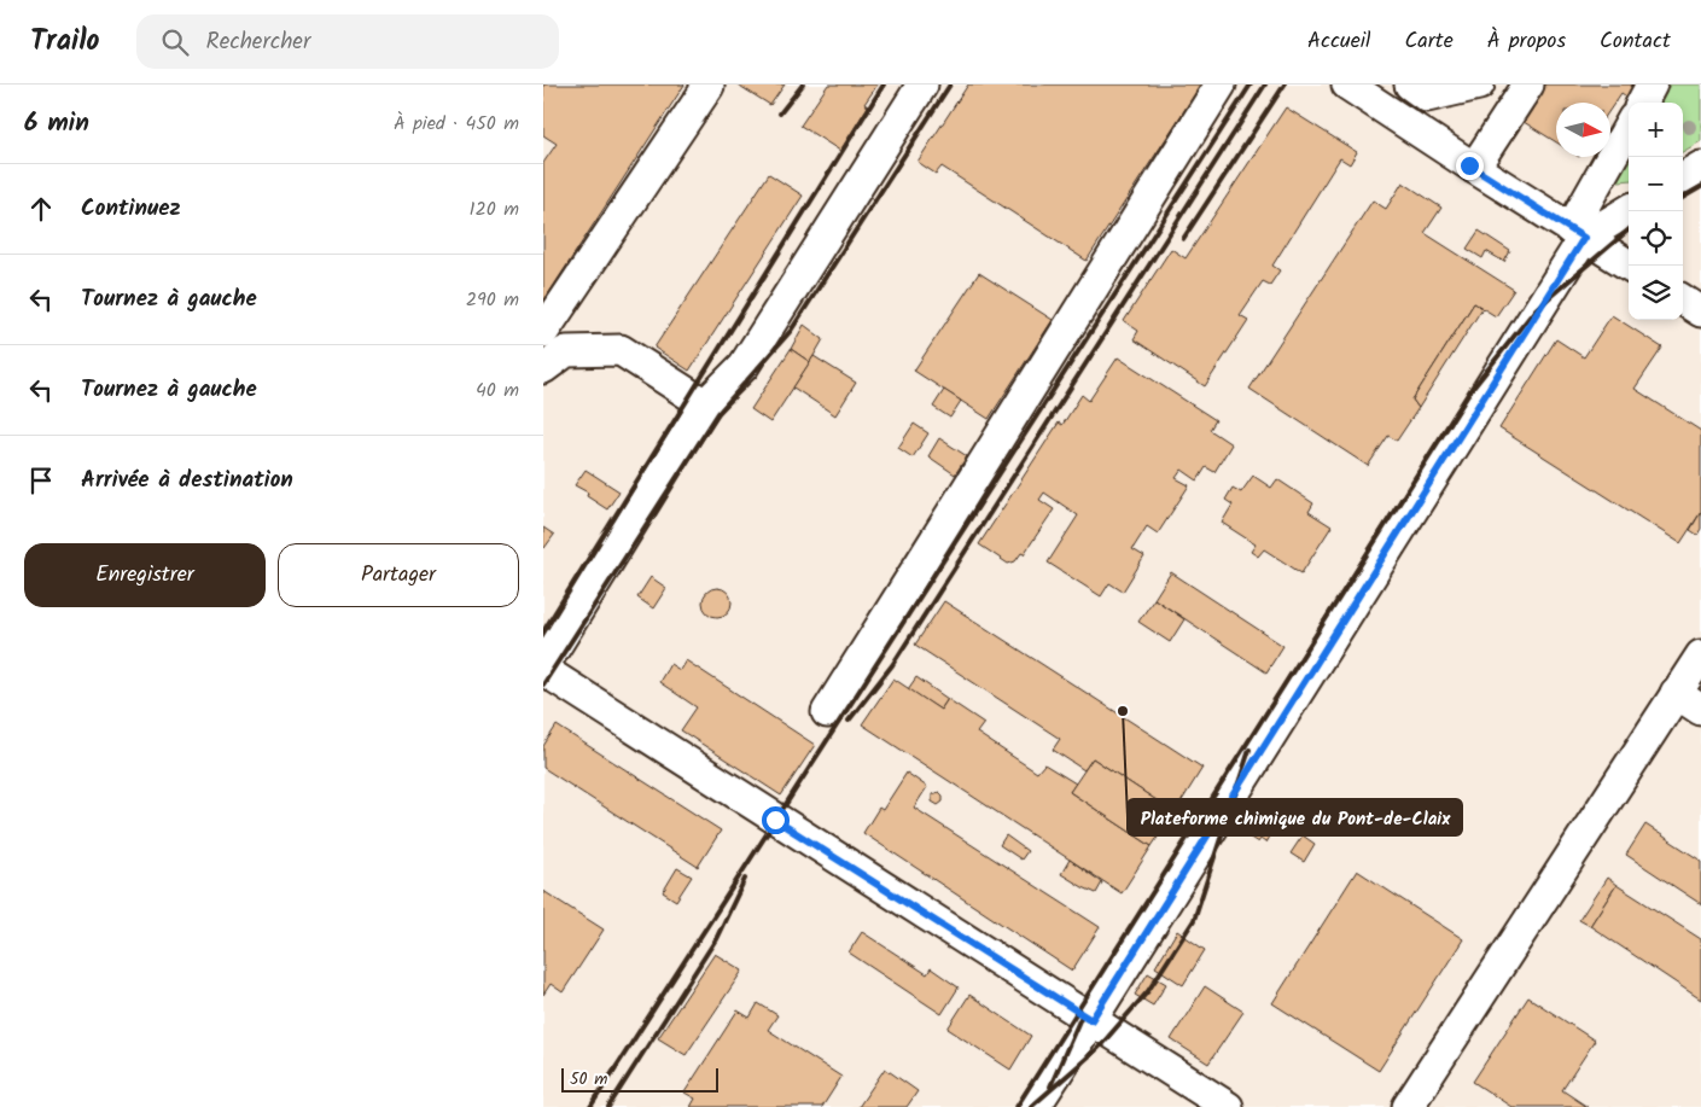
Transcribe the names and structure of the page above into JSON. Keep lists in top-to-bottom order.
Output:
{
  "places": ["Plateforme chimique du Pont-de-Claix"],
  "scale_bar": "50 m",
  "north": "right",
  "page": {
    "header": "Trailo",
    "search": "Rechercher",
    "nav": [
      "Accueil",
      "Carte",
      "À propos",
      "Contact"
    ],
    "heading": ["6 min", "À pied · 450 m"],
    "map_buttons": ["+", "−"],
    "list": [
      ["Continuez", "120 m"],
      ["Tournez à gauche", "290 m"],
      ["Tournez à gauche", "40 m"],
      "Arrivée à destination"
    ],
    "buttons": ["Enregistrer", "Partager"],
    "scale": "50 m"
  }
}
